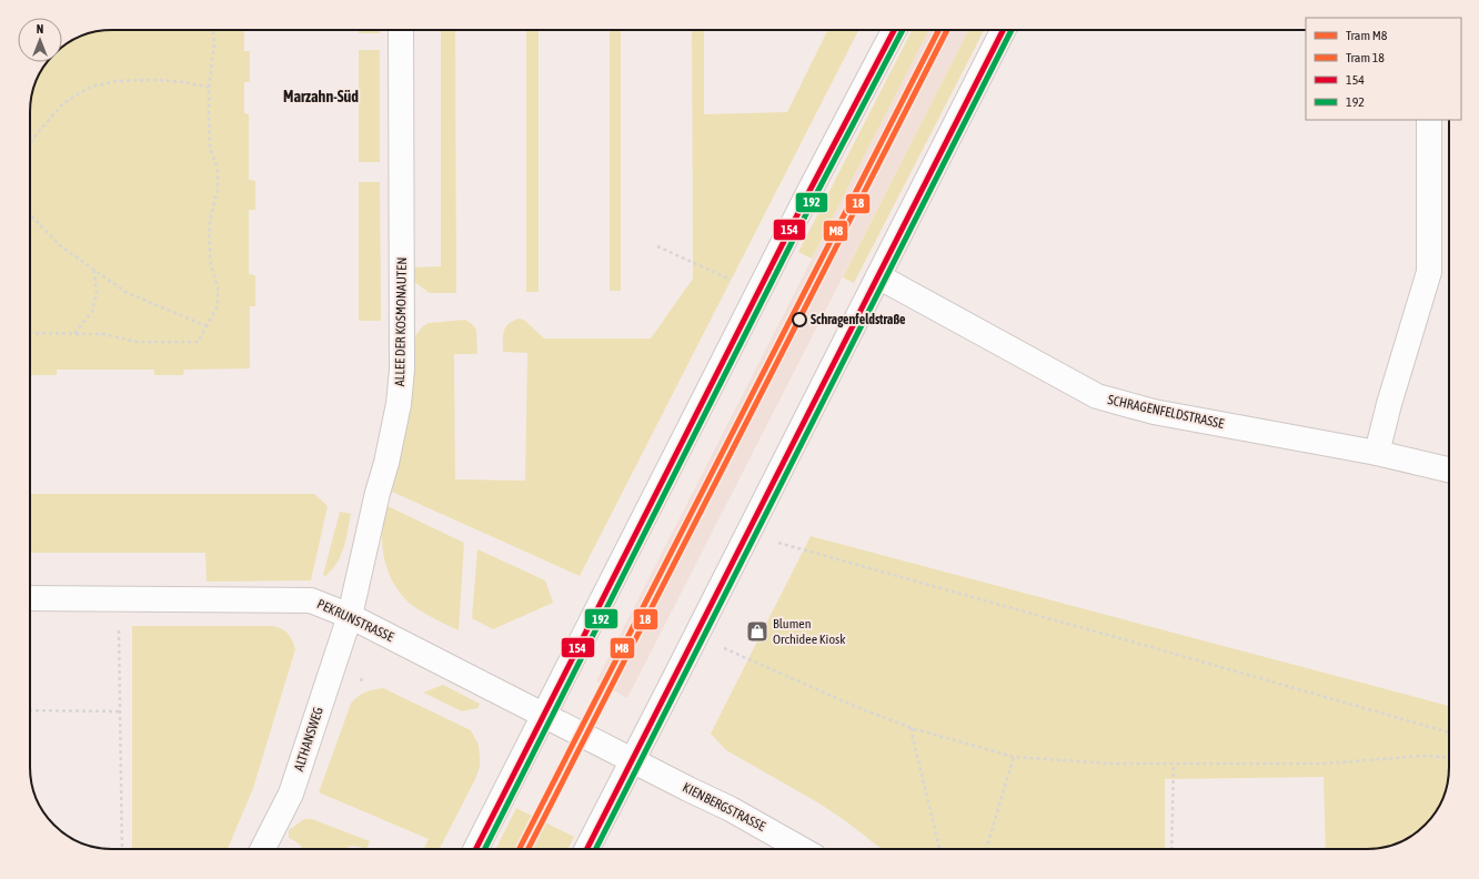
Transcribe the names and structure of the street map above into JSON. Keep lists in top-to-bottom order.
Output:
{
  "streets": {
    "street": [
      "ALLEE DER KOSMONAUTEN",
      "SCHRAGENFELDSTRASSE",
      "PEKRUNSTRASSE",
      "ALTHANSWEG",
      "KIENBERGSTRASSE"
    ]
  },
  "crossings": [
    ["ALLEE DER KOSMONAUTEN", "PEKRUNSTRASSE"],
    ["ALLEE DER KOSMONAUTEN", "ALTHANSWEG"],
    ["PEKRUNSTRASSE", "ALTHANSWEG"],
    ["PEKRUNSTRASSE", "KIENBERGSTRASSE"]
  ],
  "districts": ["Marzahn-Süd"],
  "places": {
    "other": ["Schragenfeldstraße"],
    "shop": ["Blumen Orchidee Kiosk"]
  },
  "lines": [
    "tram line M8",
    "tram line 18",
    "transit line 154",
    "transit line 192"
  ],
  "legend": [
    "Tram M8",
    "Tram 18",
    "154",
    "192"
  ],
  "north": "top"
}
